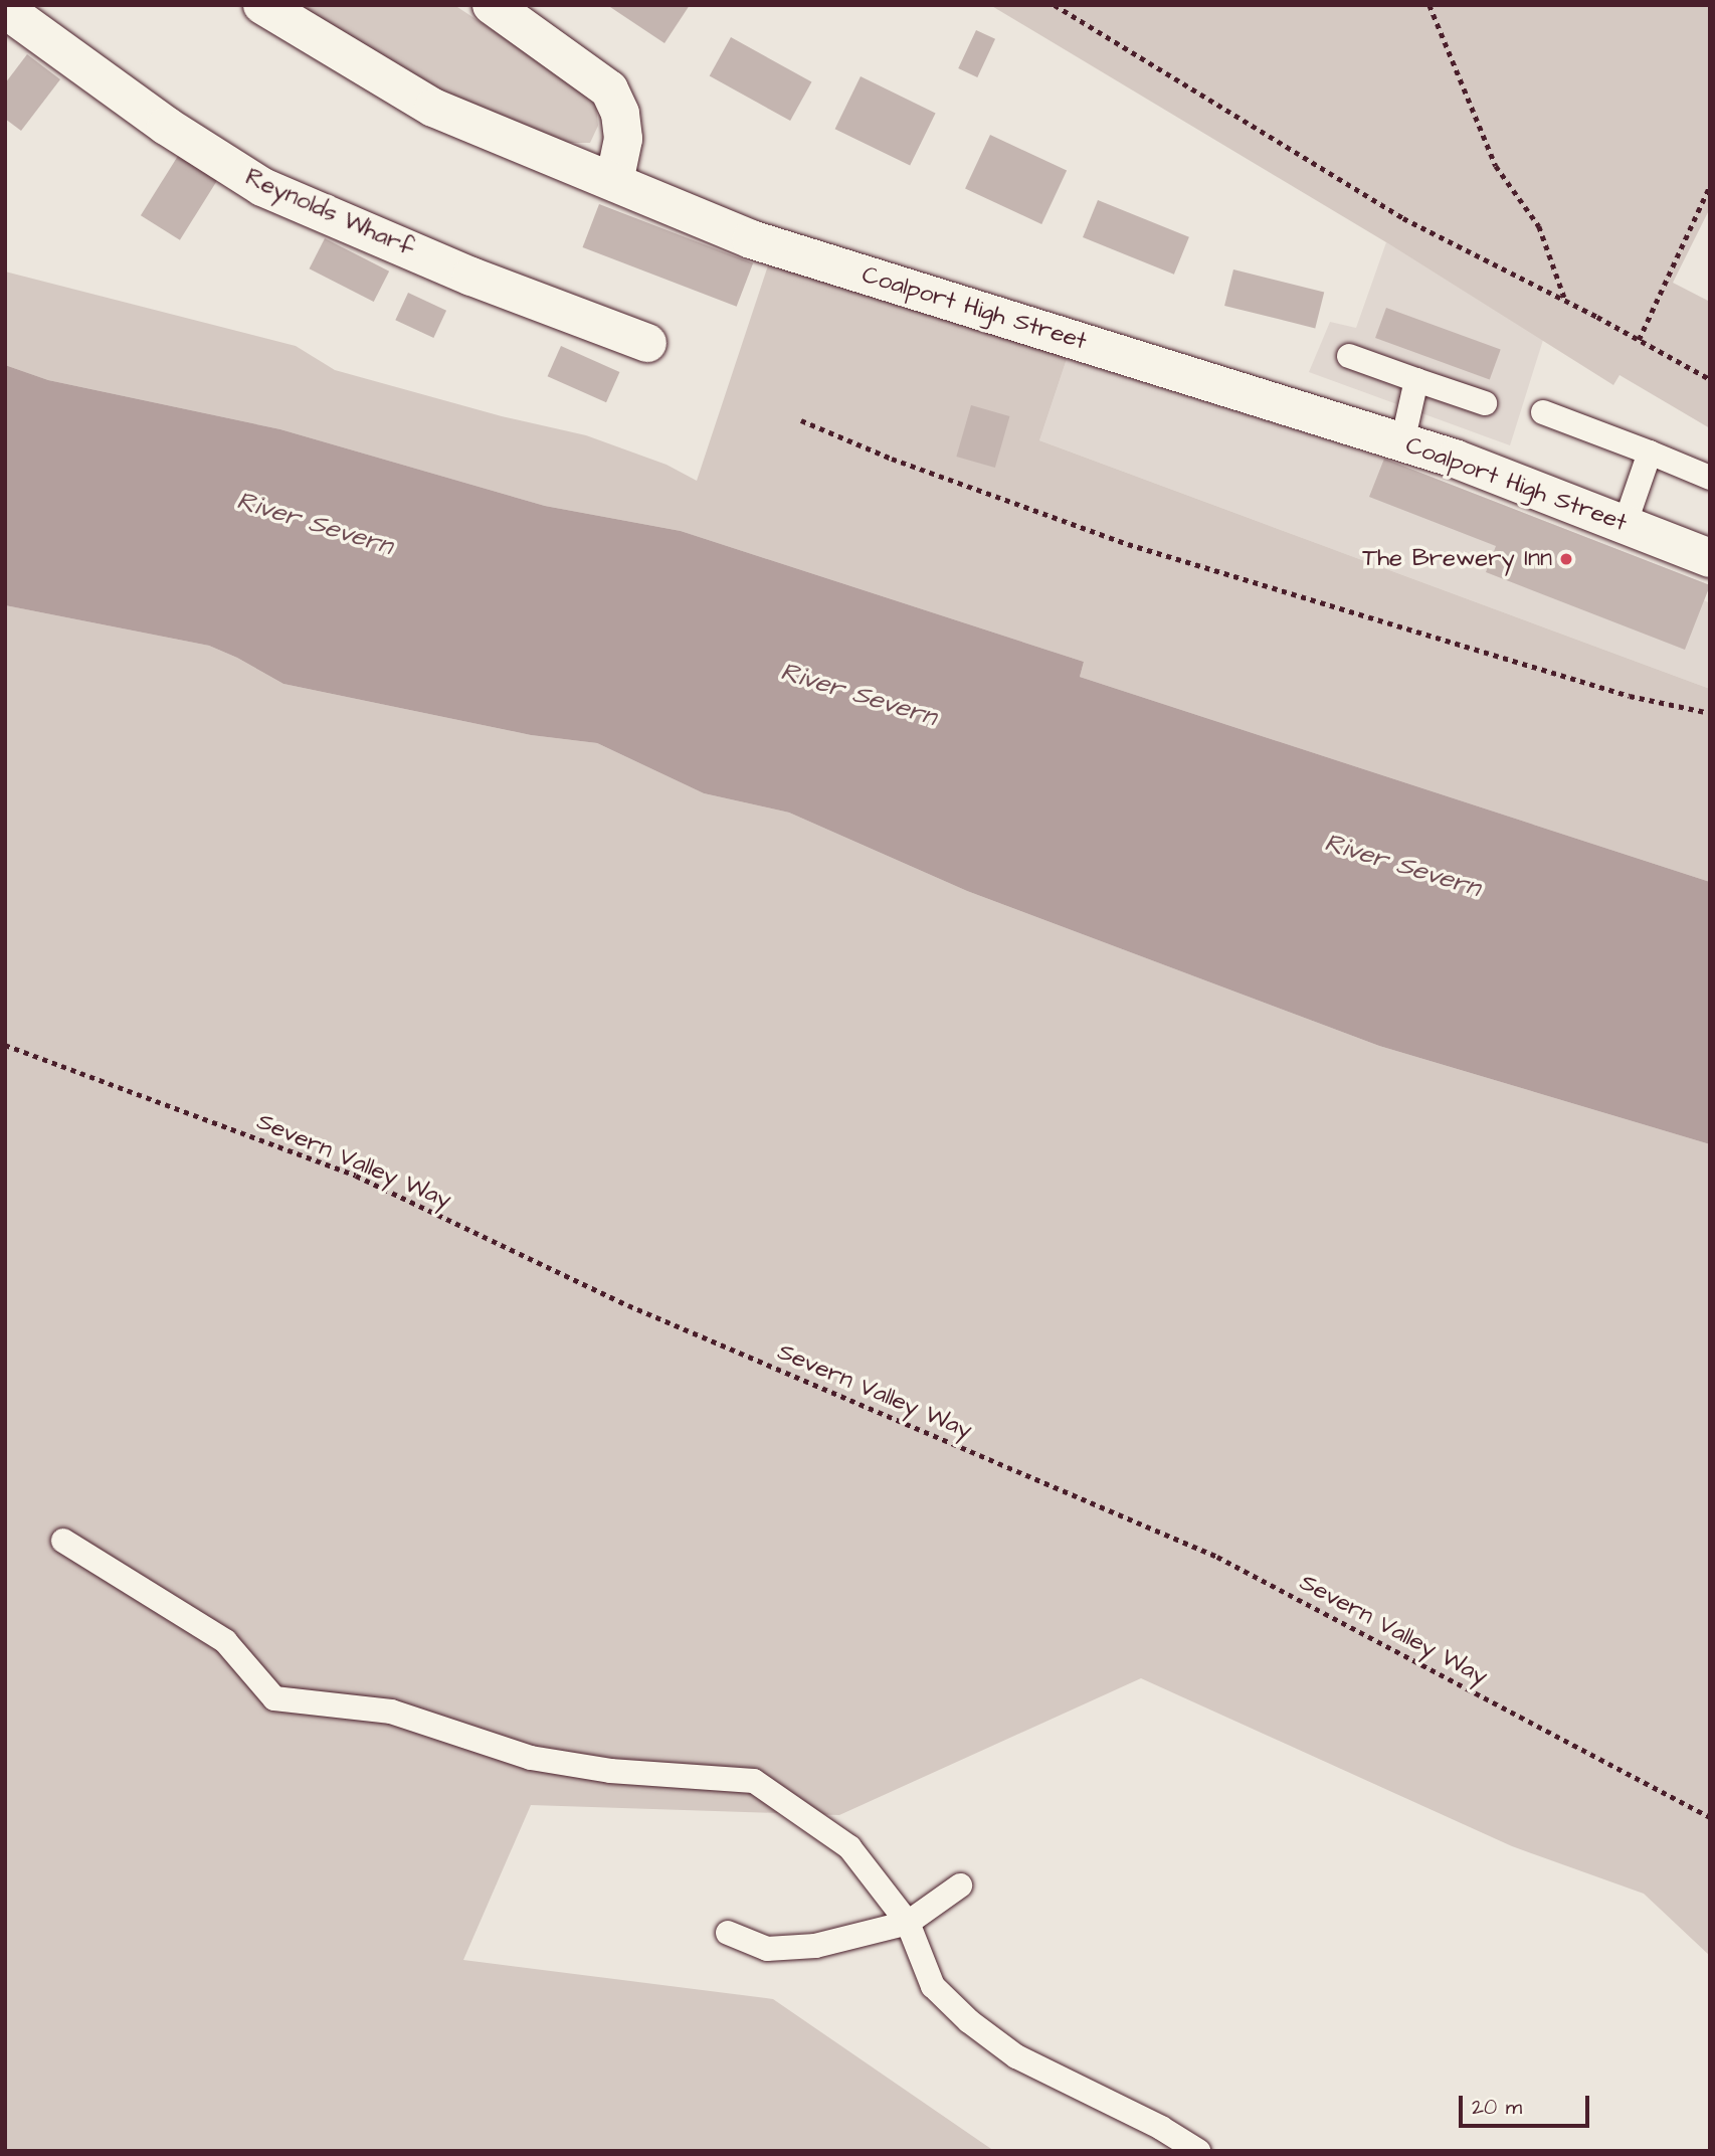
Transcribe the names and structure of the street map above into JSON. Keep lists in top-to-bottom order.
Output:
{
  "streets": {
    "street": ["Reynolds Wharf", "Coalport High Street"],
    "path": ["Severn Valley Way"]
  },
  "water": ["River Severn"],
  "places": ["The Brewery Inn"],
  "scale_bar": "20 m"
}
